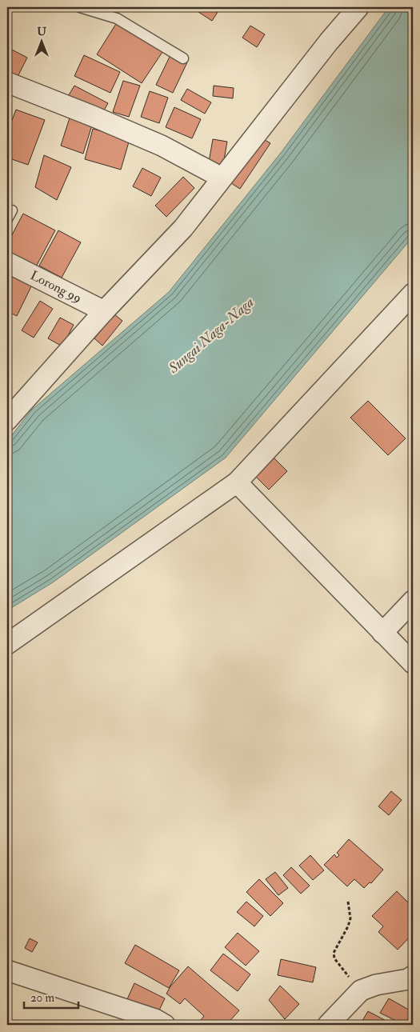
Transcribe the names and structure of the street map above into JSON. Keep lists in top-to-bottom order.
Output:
{
  "streets": {
    "street": ["Lorong 99"]
  },
  "water": ["Sungai Naga-Naga"],
  "scale_bar": "20 m",
  "north": "top"
}
